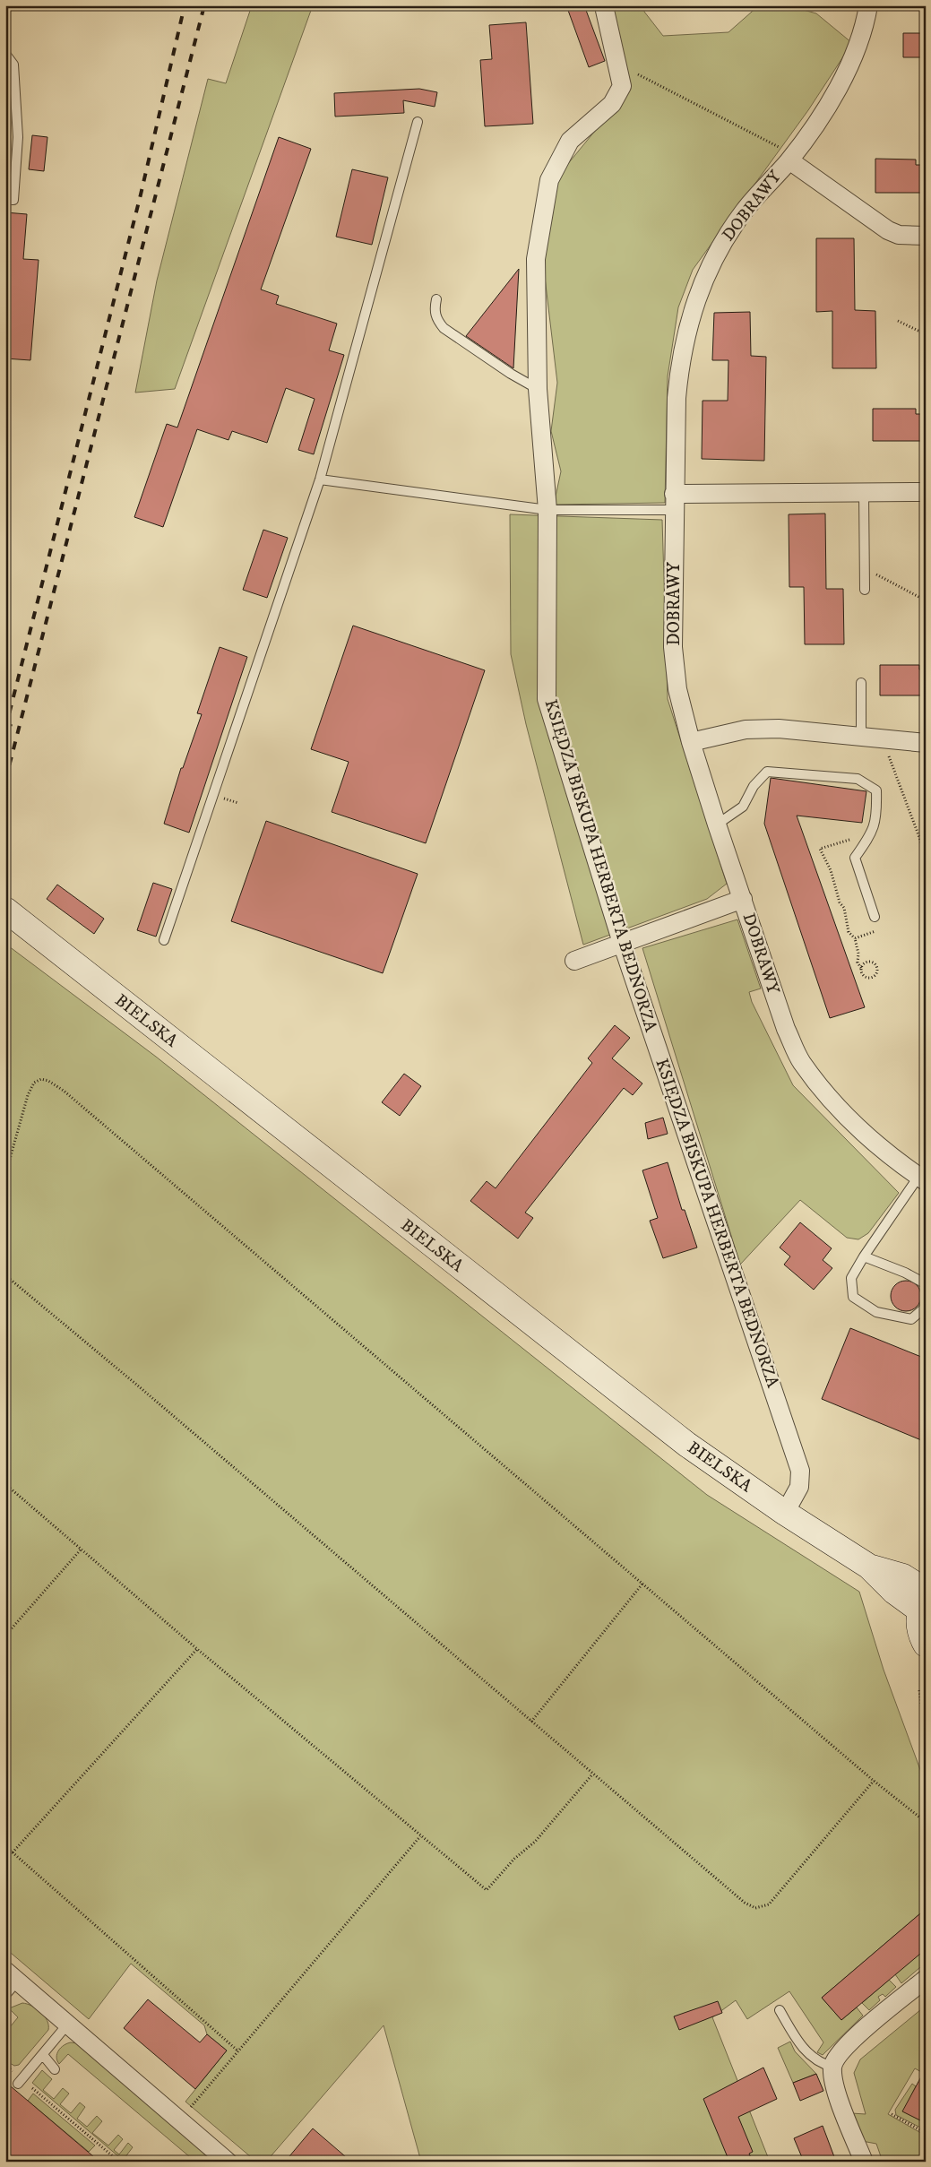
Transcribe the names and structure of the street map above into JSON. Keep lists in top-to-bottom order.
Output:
{
  "streets": {
    "main road": ["BIELSKA"],
    "street": ["DOBRAWY", "KSIĘDZA BISKUPA HERBERTA BEDNORZA"]
  },
  "crossings": [
    ["KSIĘDZA BISKUPA HERBERTA BEDNORZA", "BIELSKA"]
  ]
}
